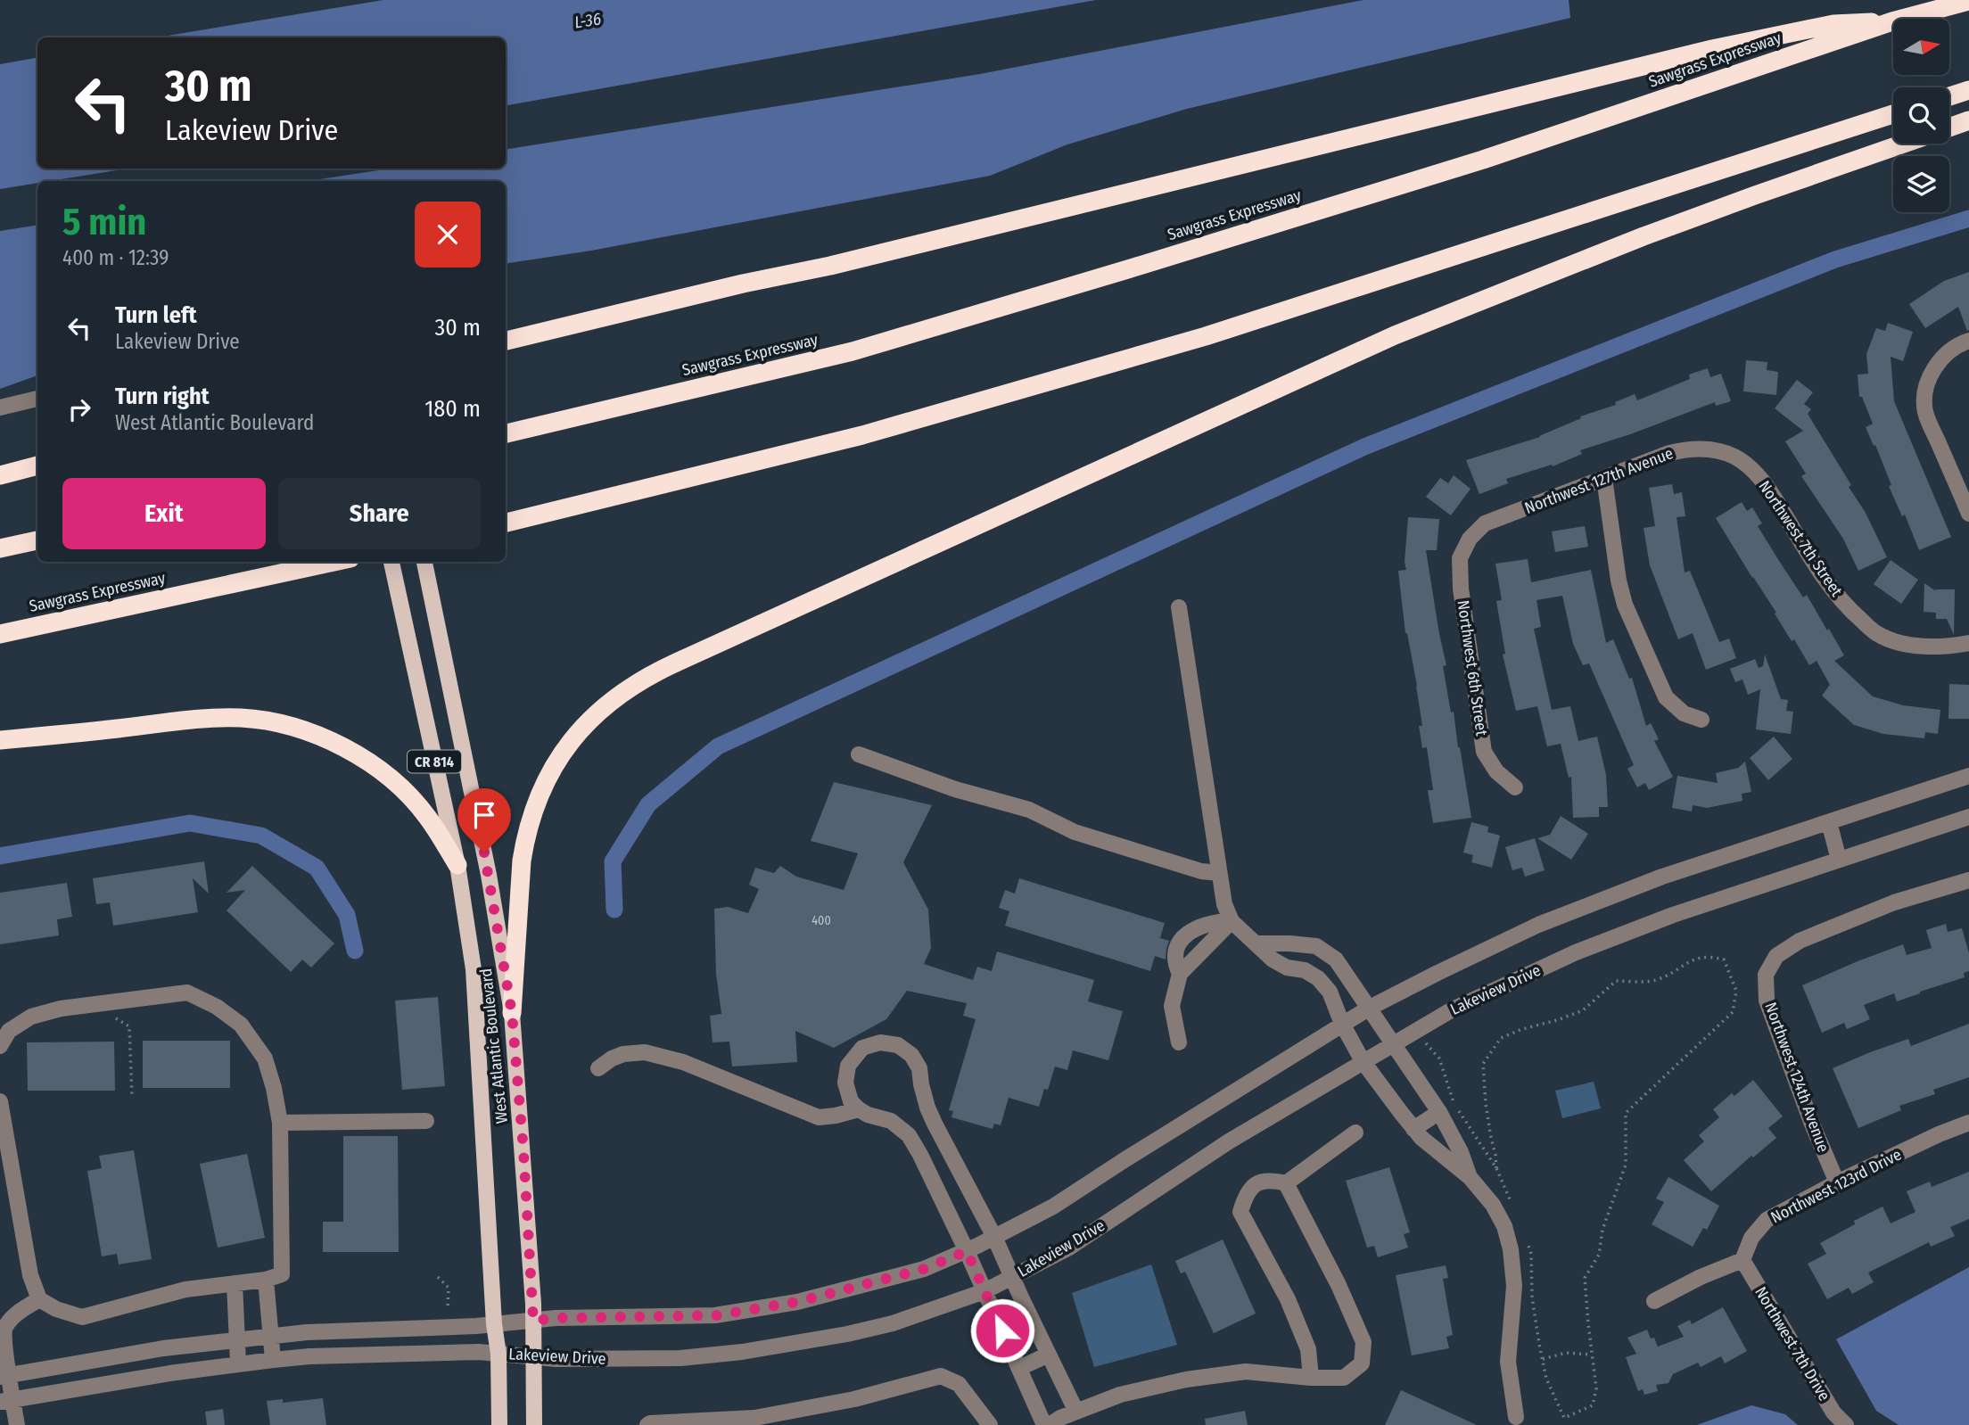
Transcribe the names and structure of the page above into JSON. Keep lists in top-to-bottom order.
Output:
{
  "streets": {
    "highway": ["Sawgrass Expressway"],
    "main road": ["CR 814", "West Atlantic Boulevard"],
    "street": [
      "Northwest 127th Avenue",
      "Northwest 7th Street",
      "Northwest 6th Street",
      "Lakeview Drive",
      "Northwest 124th Avenue",
      "Northwest 123rd Drive",
      "Northwest 7th Drive"
    ]
  },
  "crossings": [
    ["Northwest 127th Avenue", "Northwest 7th Street"],
    ["Northwest 127th Avenue", "Northwest 6th Street"],
    ["Lakeview Drive", "West Atlantic Boulevard"],
    ["Northwest 124th Avenue", "Northwest 123rd Drive"],
    ["Northwest 123rd Drive", "Northwest 7th Drive"]
  ],
  "water": ["L-36"],
  "house_numbers": ["400"],
  "north": "right",
  "page": {
    "turn": ["30 m", "Lakeview Drive"],
    "heading": ["5 min", "400 m · 12:39"],
    "list": [
      {
        "name": "Turn left",
        "note": "Lakeview Drive",
        "value": "30 m"
      },
      {
        "name": "Turn right",
        "note": "West Atlantic Boulevard",
        "value": "180 m"
      }
    ],
    "buttons": ["Exit", "Share"]
  }
}
